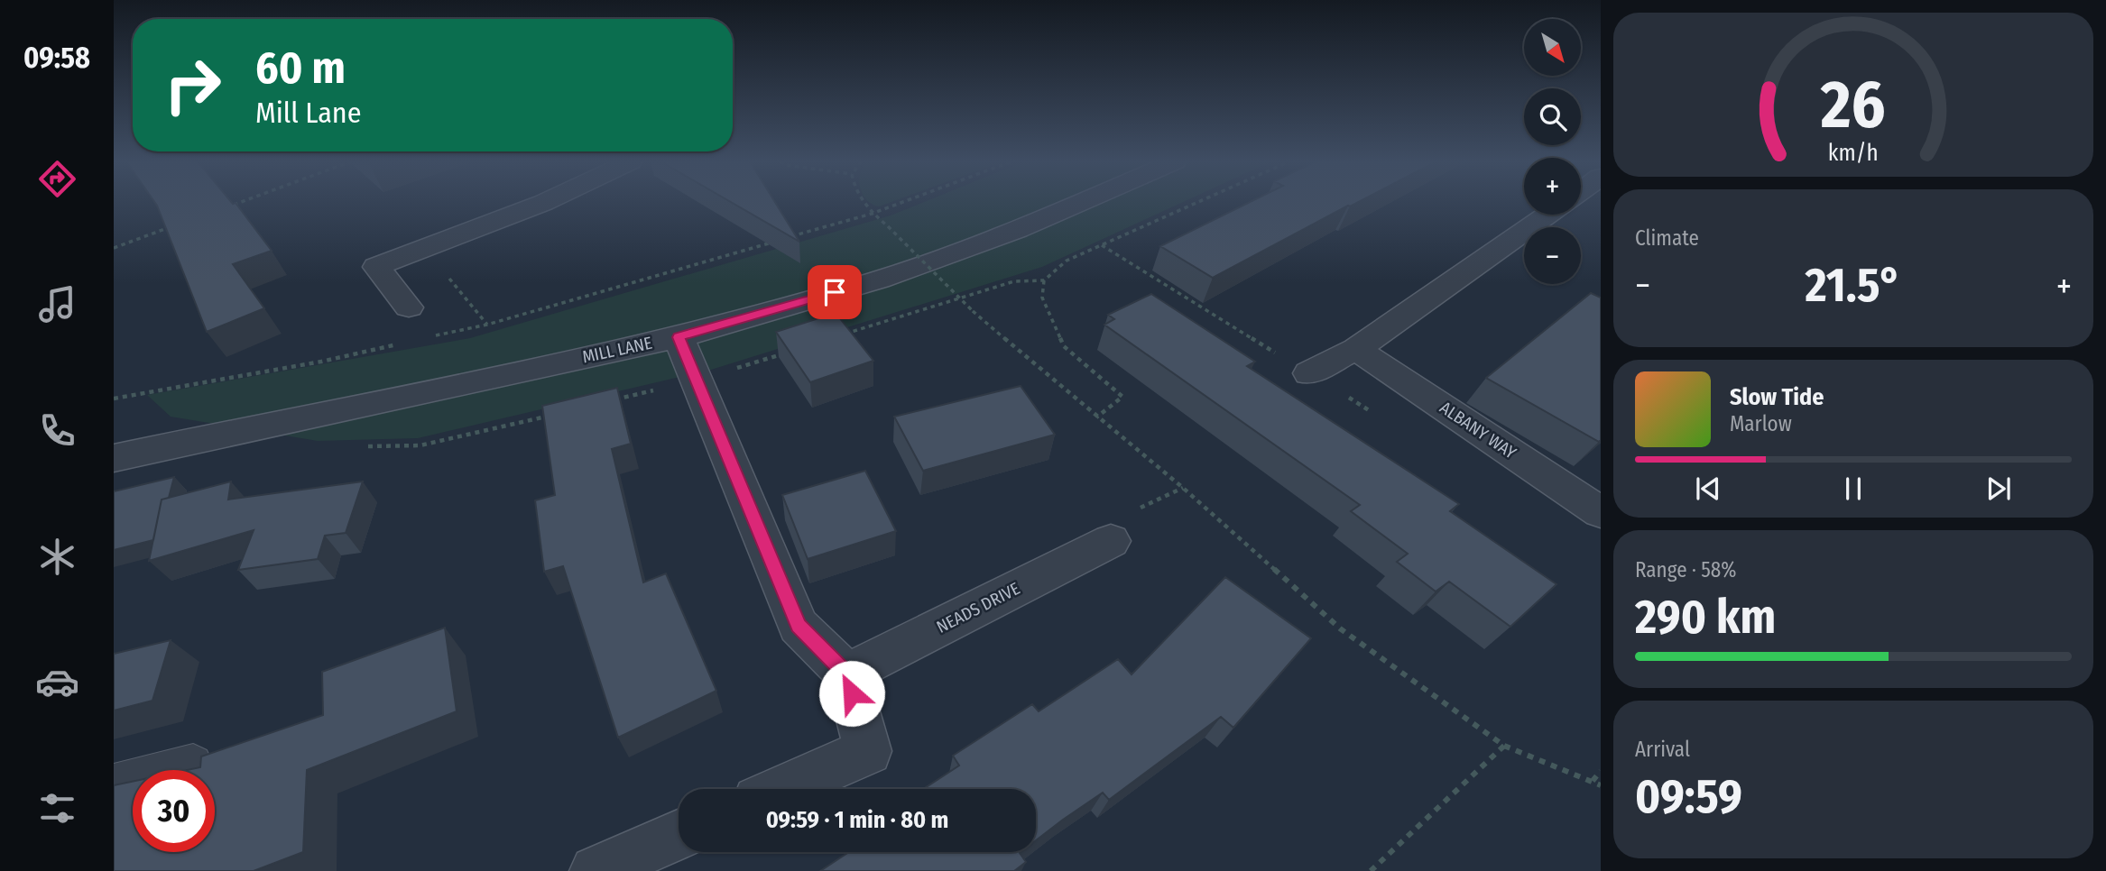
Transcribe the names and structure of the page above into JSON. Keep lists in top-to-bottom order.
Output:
{
  "streets": {
    "street": ["MILL LANE", "ALBANY WAY", "NEADS DRIVE"]
  },
  "north": "bottom right",
  "page": {
    "tabs": "09:58",
    "map_buttons": ["+", "−"],
    "turn": ["60 m", "Mill Lane"],
    "tile": [
      "Climate",
      ["Range · 58%", "290 km"],
      ["Arrival", "09:59"]
    ],
    "heat": ["−", "21.5°", "+"],
    "song": ["Slow Tide", "Marlow"],
    "limit": "30",
    "trip": "09:59 · 1 min · 80 m",
    "gauge": ["26", "km/h"]
  }
}
